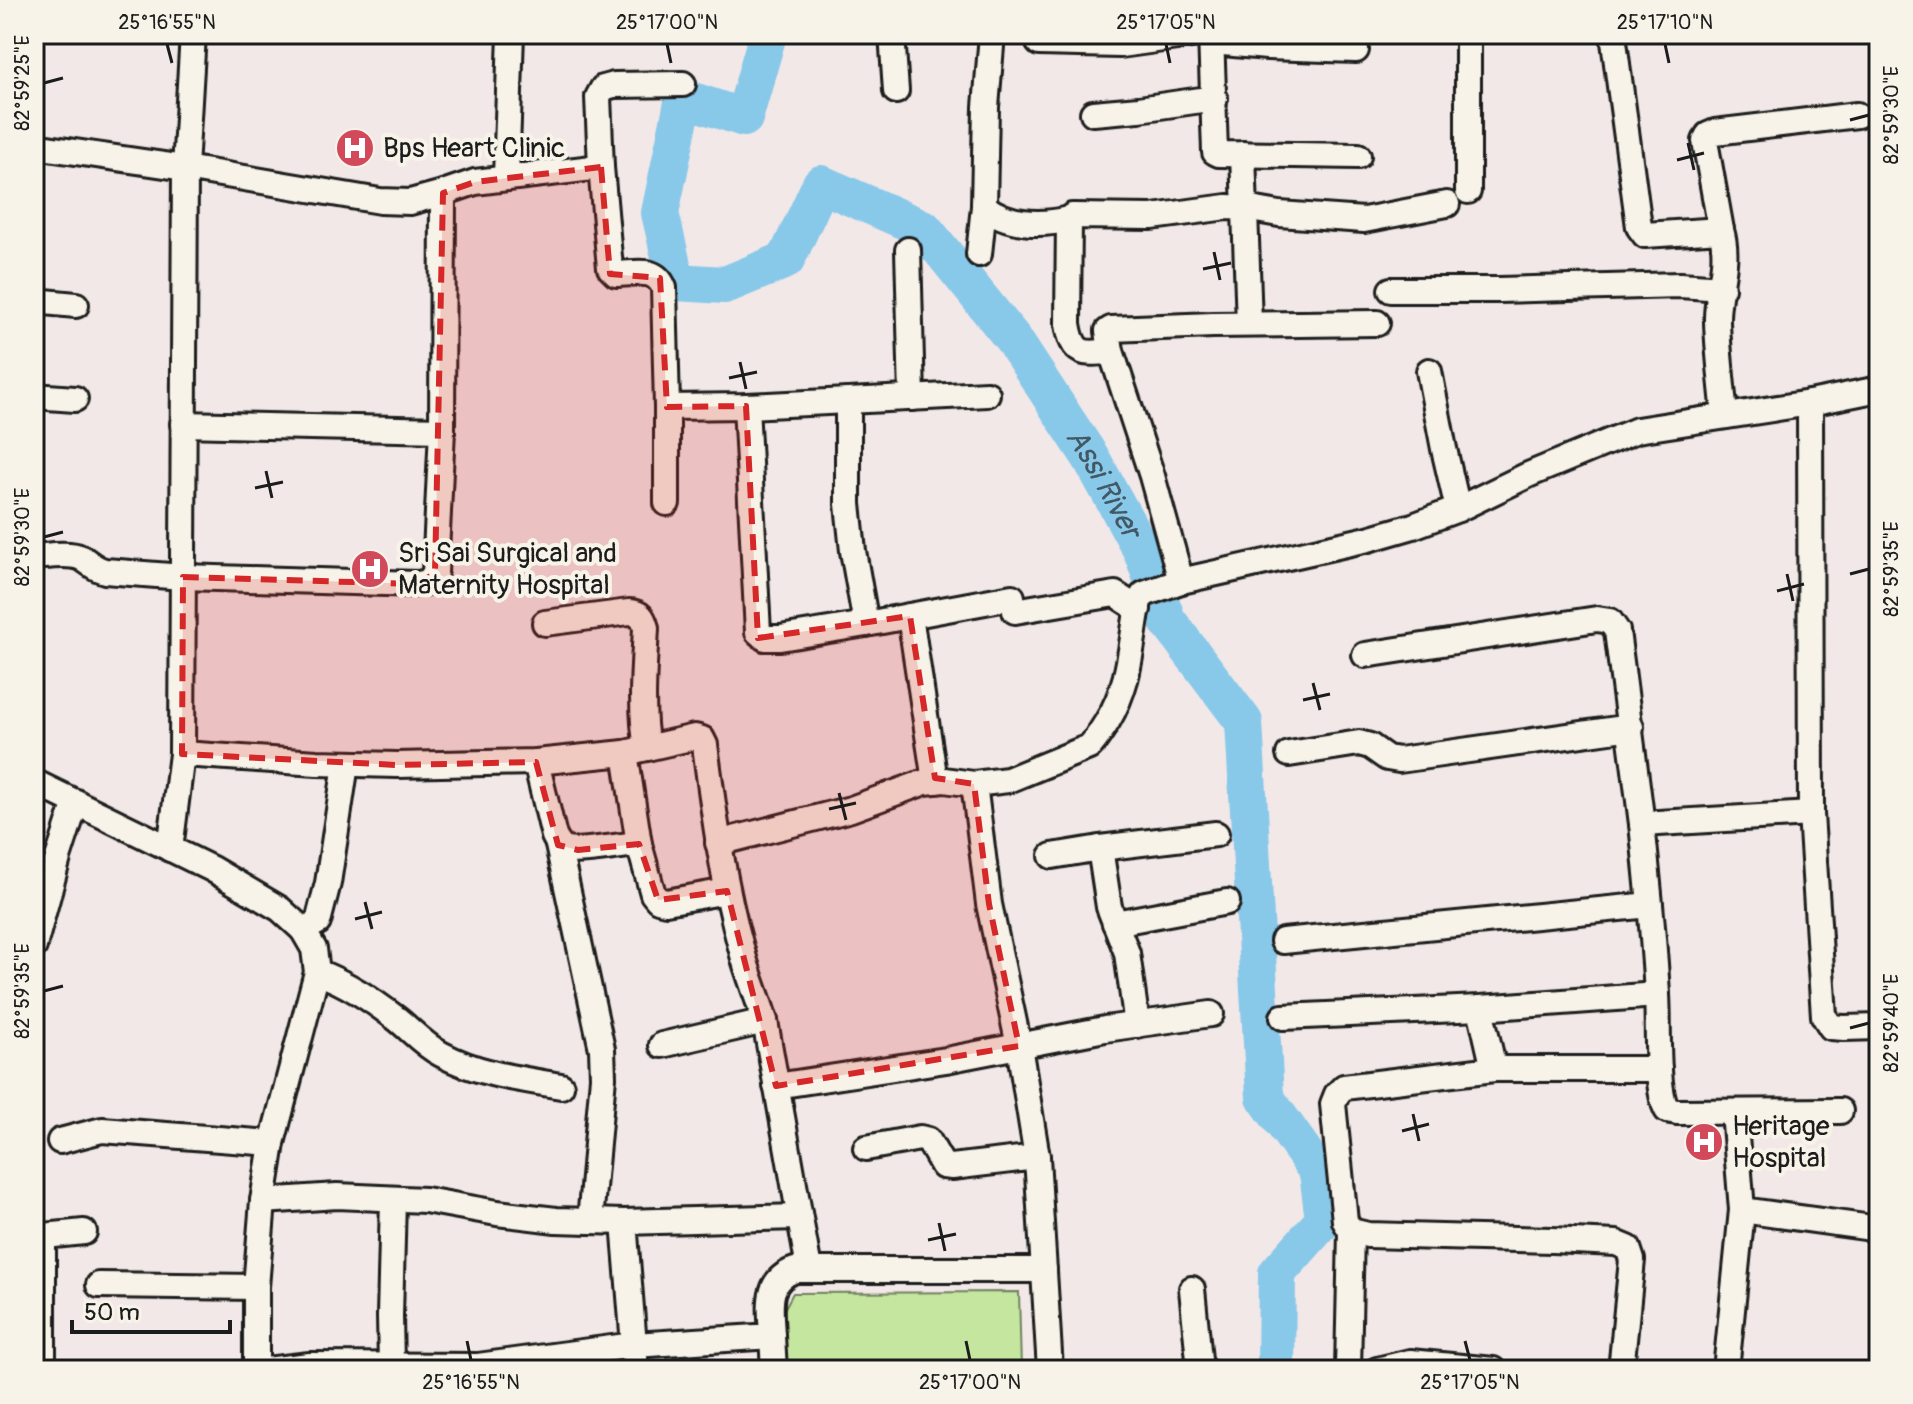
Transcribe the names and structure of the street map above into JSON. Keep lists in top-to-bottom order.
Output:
{
  "water": ["Assi River"],
  "places": {
    "hospital": ["Bps Heart Clinic", "Sri Sai Surgical and Maternity Hospital", "Heritage Hospital"]
  },
  "scale_bar": "50 m",
  "coordinates": [
    "25°16'55\"N",
    "25°17'00\"N",
    "25°17'05\"N",
    "25°17'10\"N",
    "82°59'25\"E",
    "82°59'30\"E",
    "82°59'35\"E",
    "82°59'40\"E"
  ]
}
